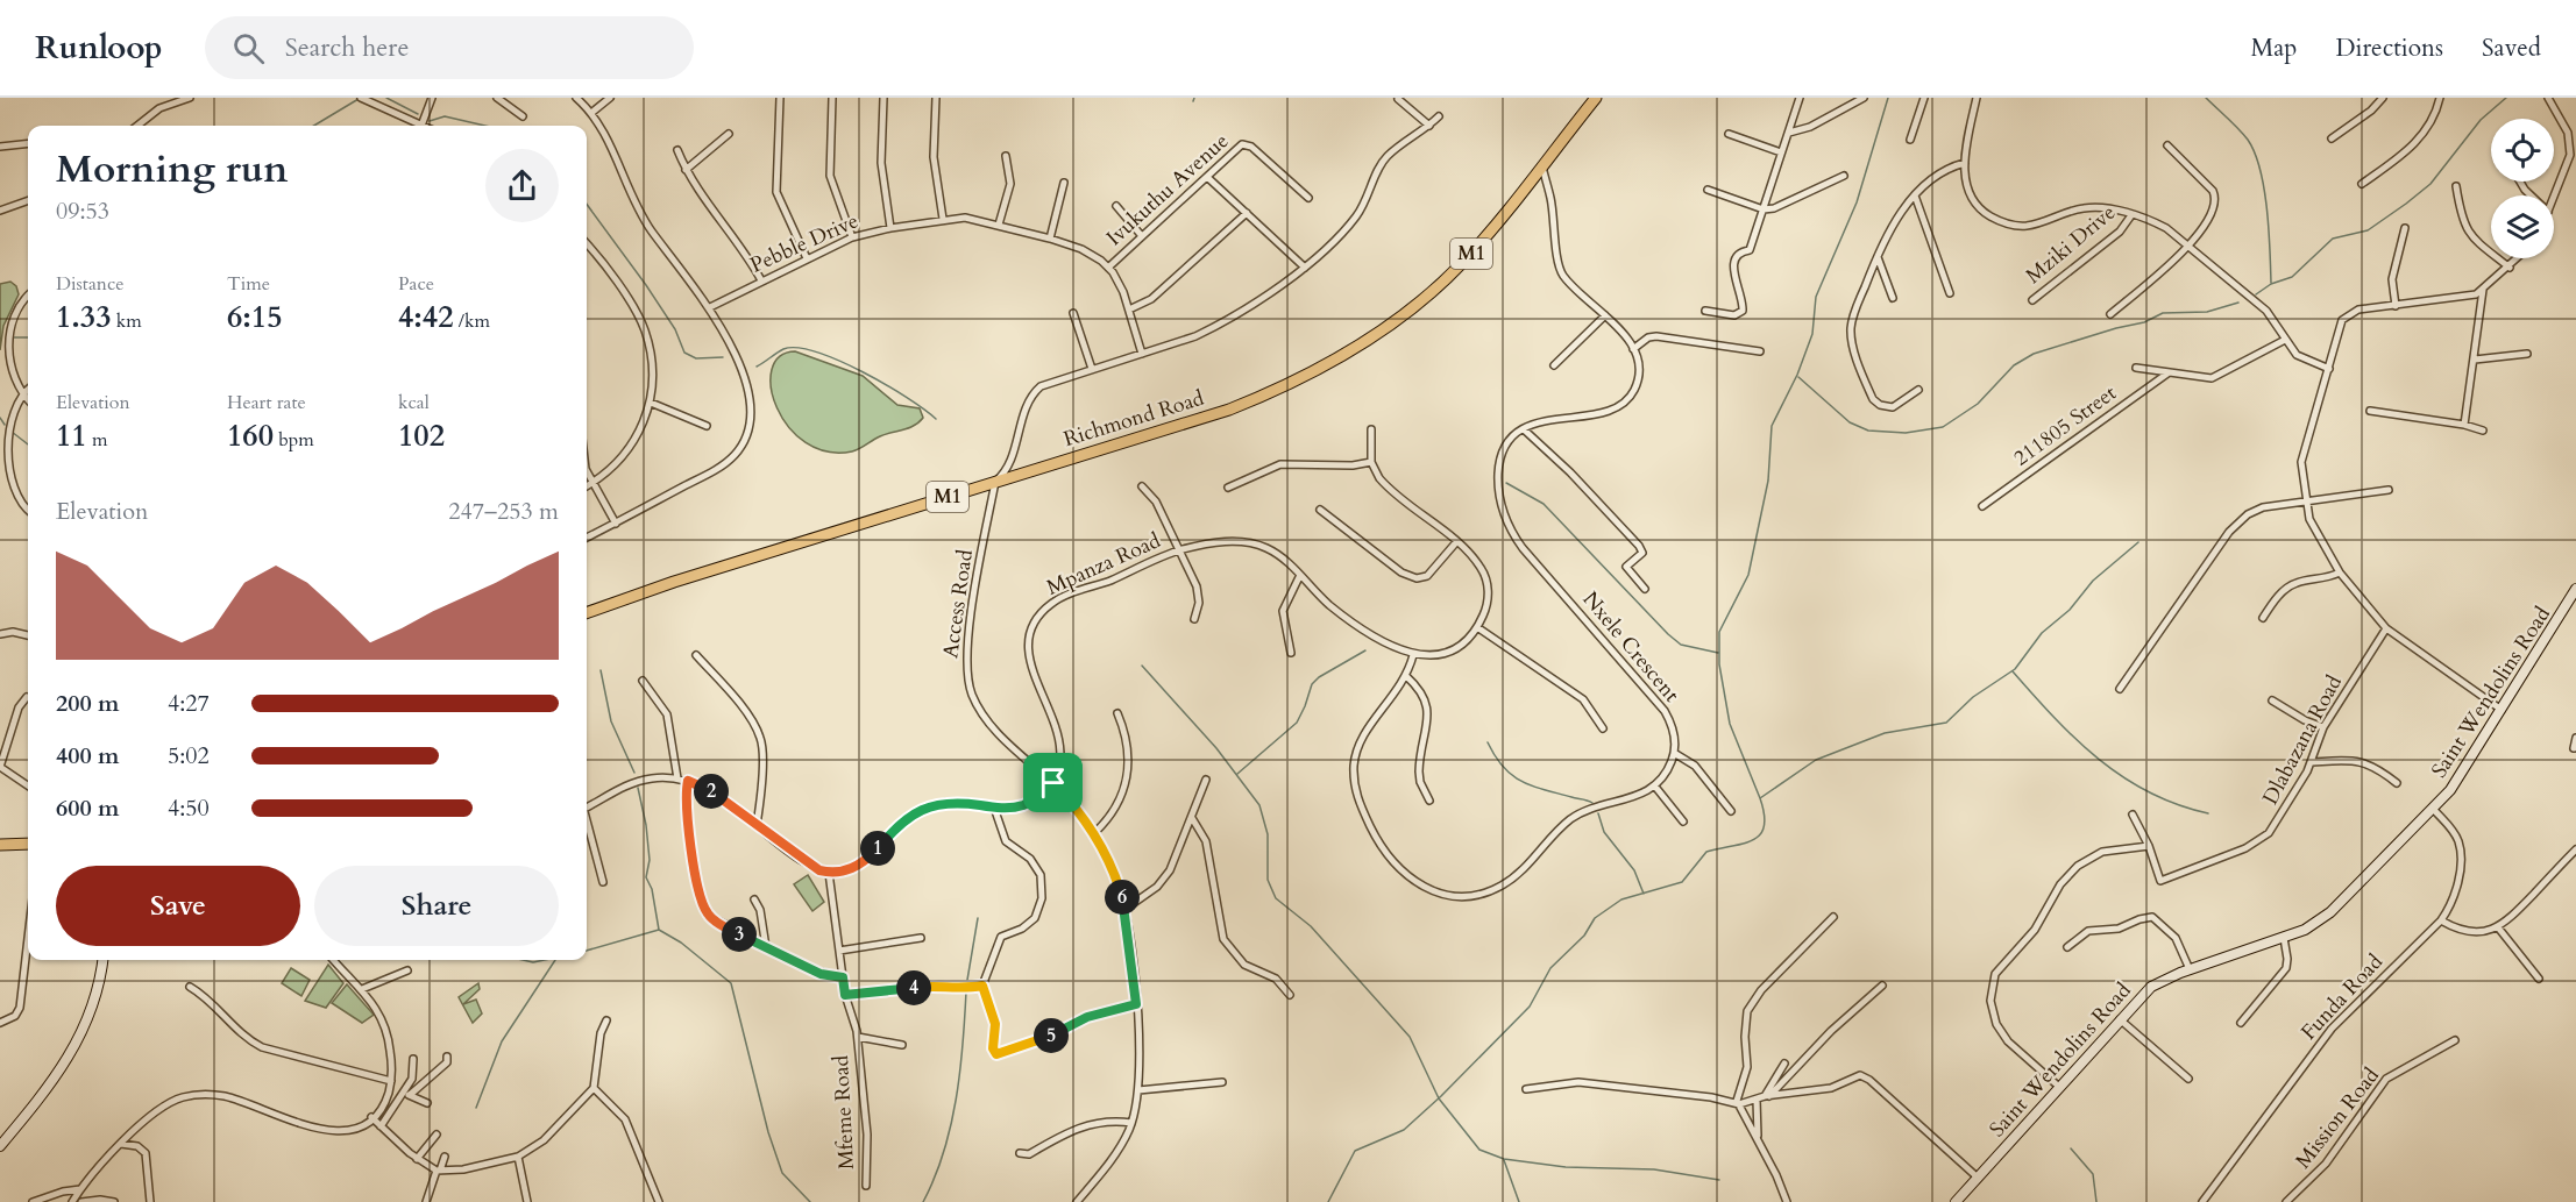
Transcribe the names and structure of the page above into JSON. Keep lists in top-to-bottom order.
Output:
{
  "streets": {
    "highway": ["M1", "Richmond Road"],
    "street": [
      "Ivukuthu Avenue",
      "Pebble Drive",
      "Mziki Drive",
      "211805 Street",
      "Mpanza Road",
      "Access Road",
      "Nxele Crescent",
      "Saint Wendolins Road",
      "Dlabazana Road",
      "Funda Road",
      "Mfeme Road",
      "Mission Road"
    ]
  },
  "crossings": [
    ["Ivukuthu Avenue", "Pebble Drive"],
    ["Pebble Drive", "Access Road"],
    ["Richmond Road", "Access Road"],
    ["Mpanza Road", "Access Road"],
    ["Saint Wendolins Road", "Funda Road"]
  ],
  "page": {
    "header": "Runloop",
    "search": "Search here",
    "nav": ["Map", "Directions", "Saved"],
    "heading": ["Morning run", "09:53"],
    "stats": [
      ["Distance", "1.33 km"],
      ["Time", "6:15"],
      ["Pace", "4:42 /km"],
      ["Elevation", "11 m"],
      ["Heart rate", "160 bpm"],
      ["kcal", "102"]
    ],
    "chart": ["Elevation", "247–253 m"],
    "list": [
      {
        "name": "200 m",
        "note": "4:27"
      },
      {
        "name": "400 m",
        "note": "5:02"
      },
      {
        "name": "600 m",
        "note": "4:50"
      }
    ],
    "pins": [
      "2",
      "1",
      "6",
      "3",
      "4",
      "5"
    ],
    "buttons": ["Save", "Share"]
  }
}
